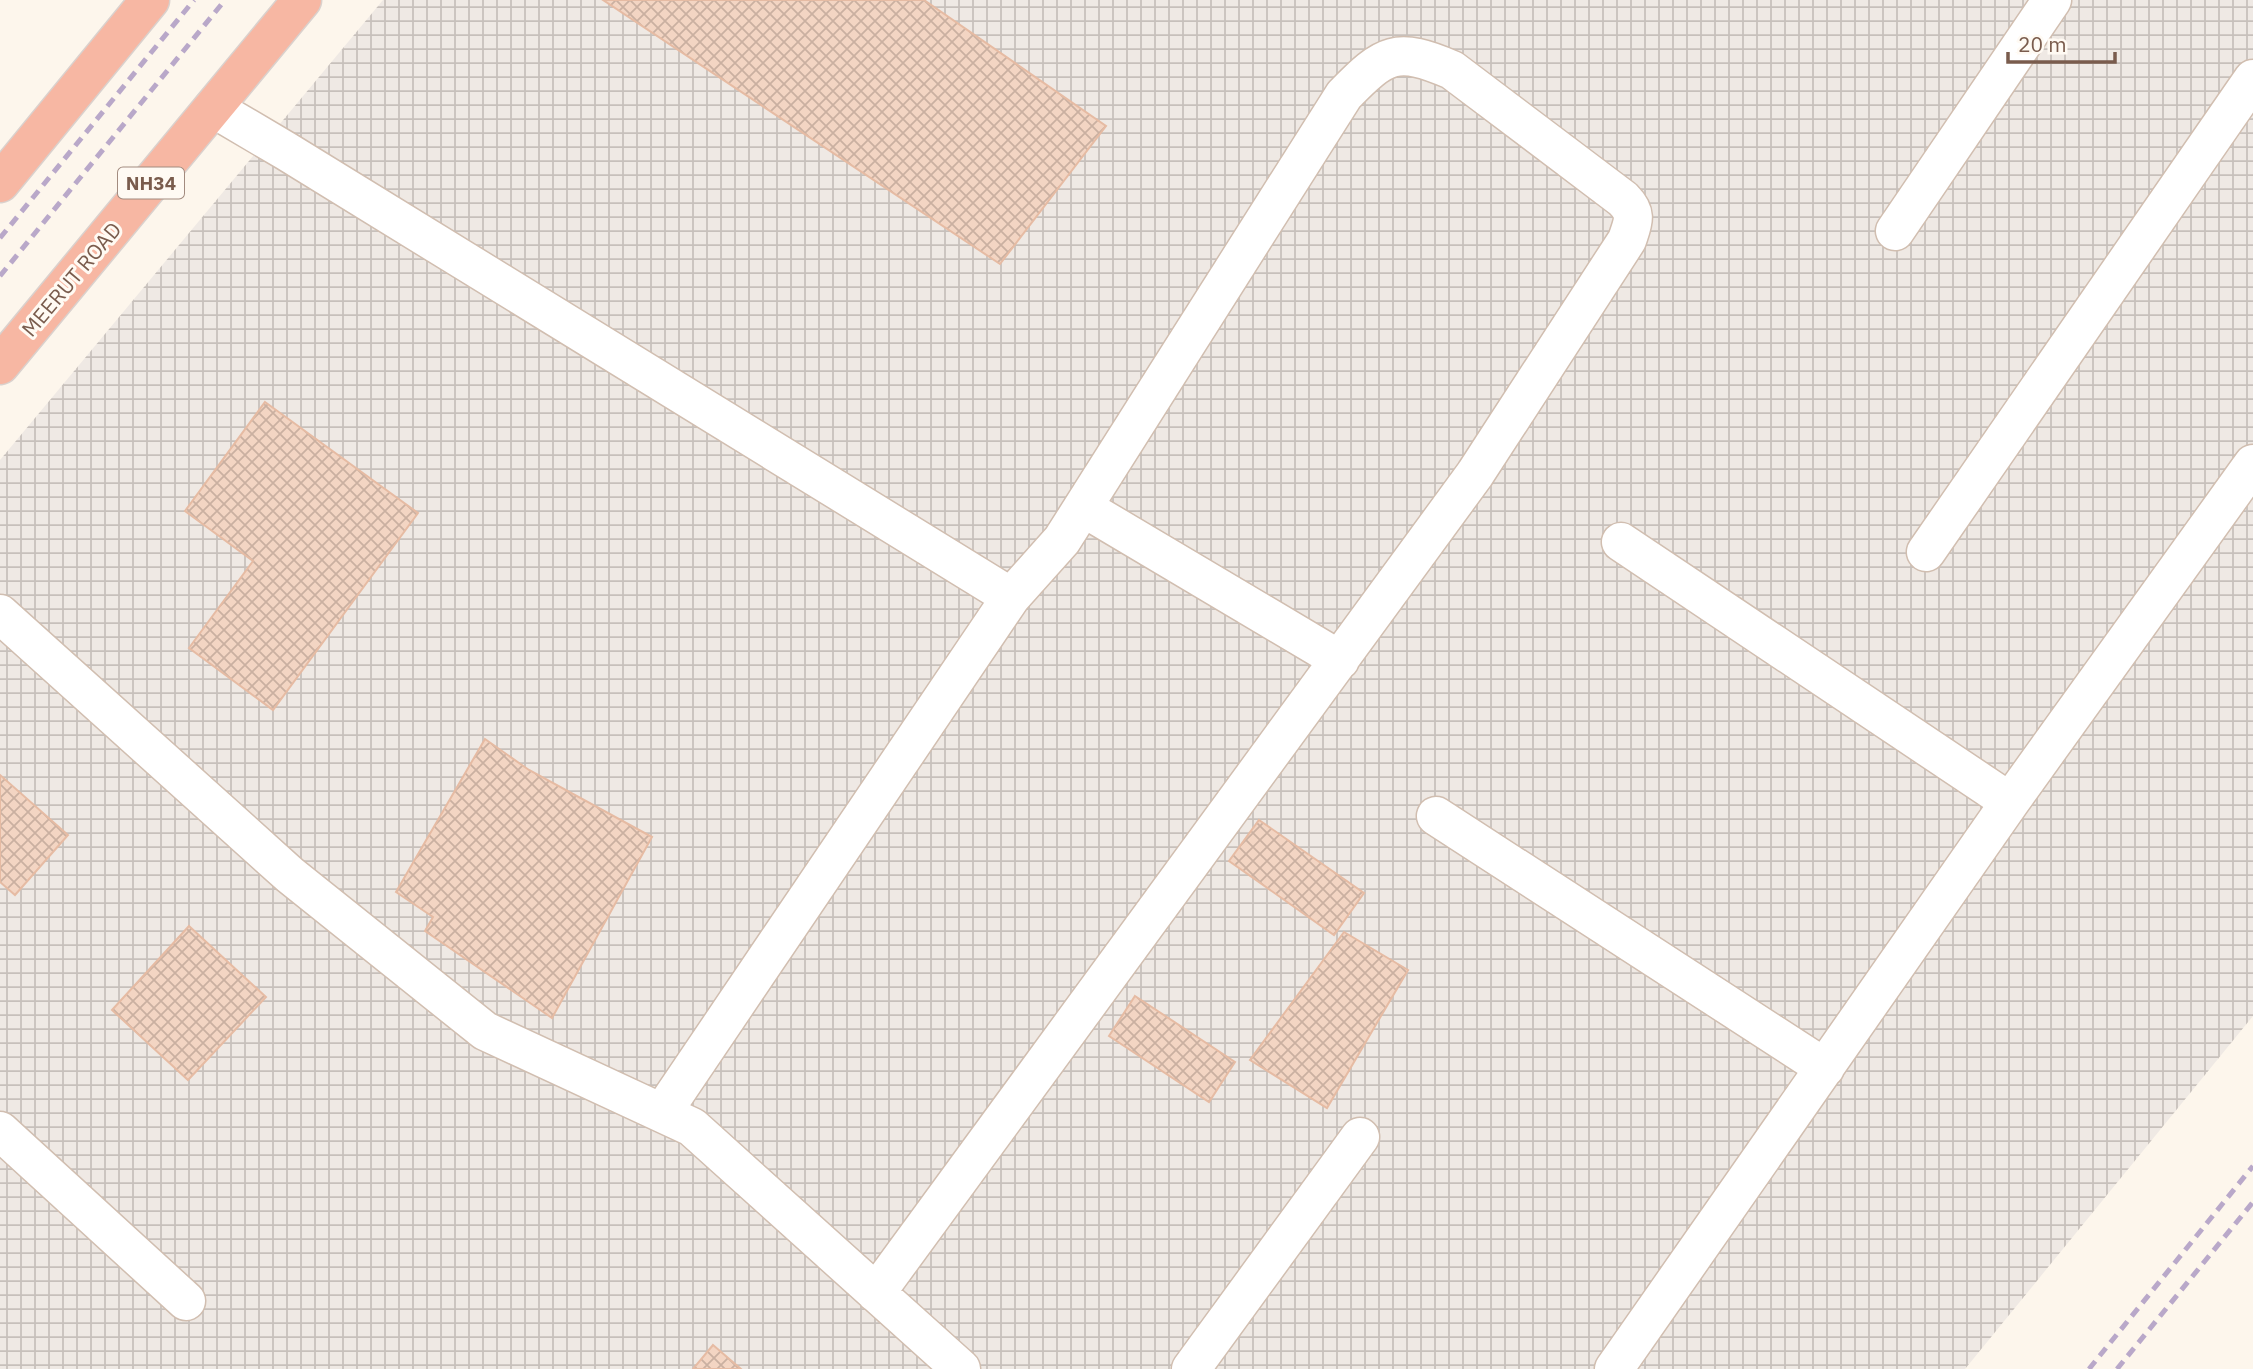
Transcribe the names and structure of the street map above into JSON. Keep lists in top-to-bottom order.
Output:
{
  "streets": {
    "highway": ["NH34", "MEERUT ROAD"]
  },
  "scale_bar": "20 m"
}
